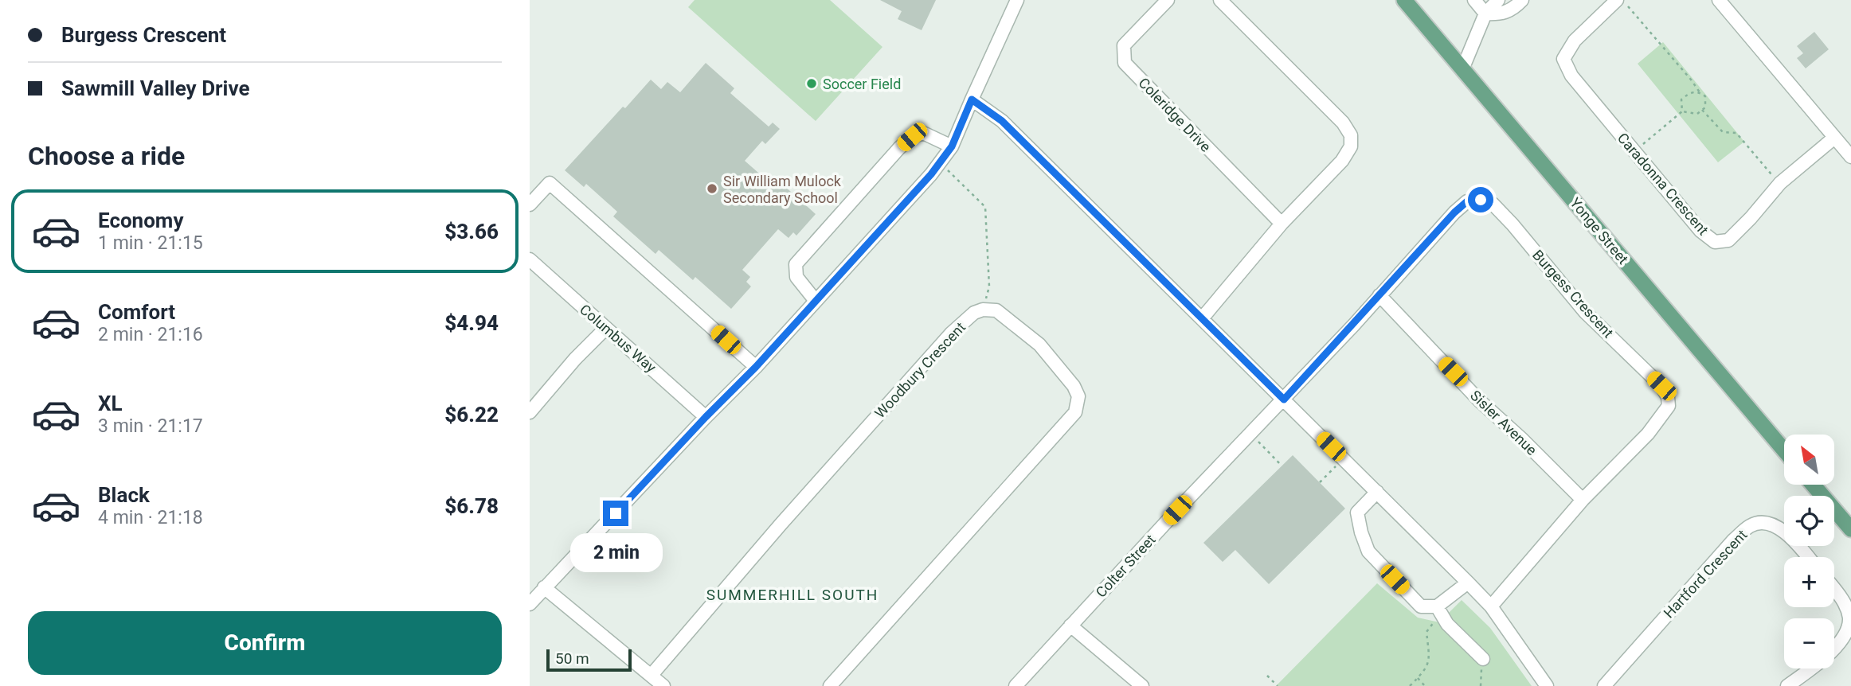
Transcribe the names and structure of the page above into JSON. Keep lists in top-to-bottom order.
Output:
{
  "streets": {
    "main road": ["Yonge Street"],
    "street": [
      "Coleridge Drive",
      "Caradonna Crescent",
      "Burgess Crescent",
      "Columbus Way",
      "Woodbury Crescent",
      "Sisler Avenue",
      "Colter Street",
      "Hartford Crescent"
    ]
  },
  "crossings": [
    ["Burgess Crescent", "Sisler Avenue"],
    ["Burgess Crescent", "Colter Street"]
  ],
  "districts": ["SUMMERHILL SOUTH"],
  "places": ["Soccer Field", "Sir William Mulock Secondary School"],
  "scale_bar": "50 m",
  "north": "top left",
  "page": {
    "banner": ["Burgess Crescent", "Sawmill Valley Drive"],
    "heading": "Choose a ride",
    "list": [
      {
        "name": "Economy",
        "note": "1 min · 21:15",
        "value": "$3.66"
      },
      {
        "name": "Comfort",
        "note": "2 min · 21:16",
        "value": "$4.94"
      },
      {
        "name": "XL",
        "note": "3 min · 21:17",
        "value": "$6.22"
      },
      {
        "name": "Black",
        "note": "4 min · 21:18",
        "value": "$6.78"
      }
    ],
    "map_buttons": ["+", "−"],
    "bubble": "2 min",
    "buttons": "Confirm",
    "scale": "50 m"
  }
}
